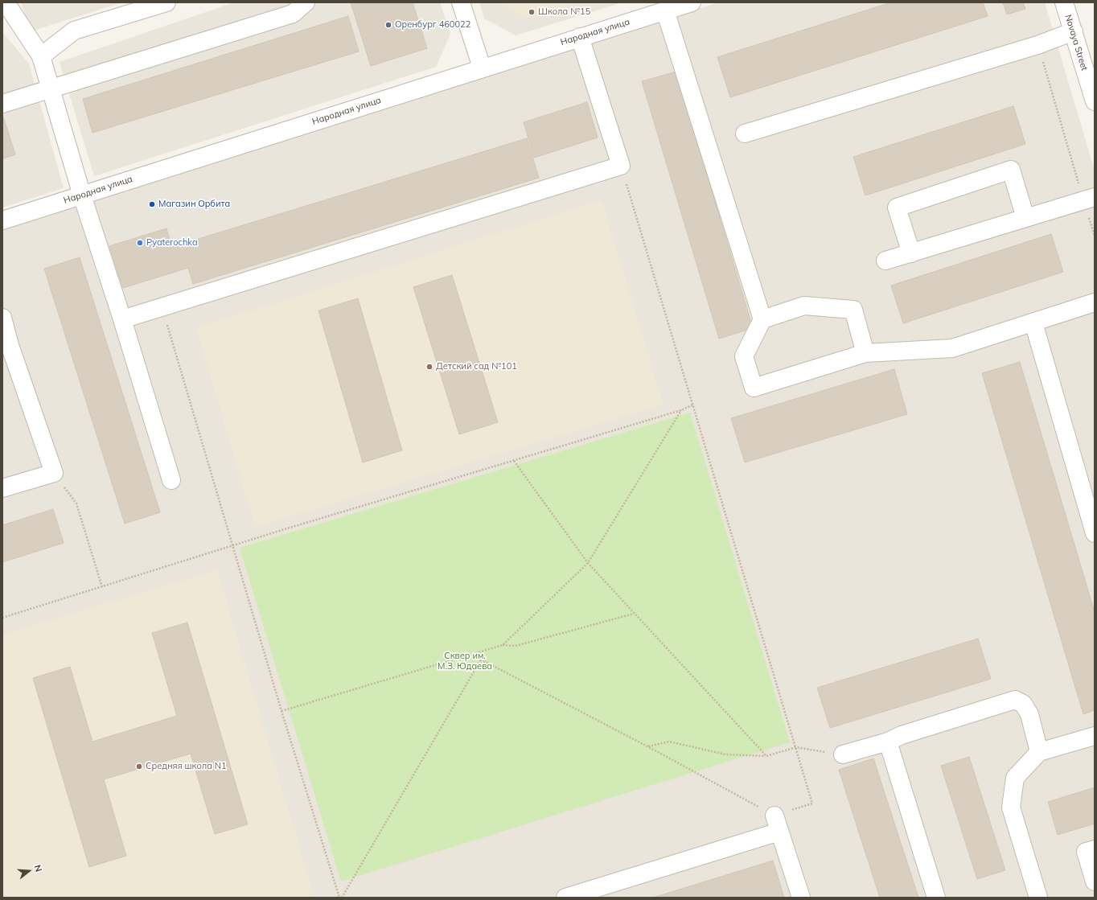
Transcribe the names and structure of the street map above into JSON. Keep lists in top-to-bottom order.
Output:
{
  "streets": {
    "street": ["Народная улица", "Novaya Street"]
  },
  "parks": ["Сквер им. М.З. Юдаева"],
  "places": [
    "Школа №15",
    "Оренбург 460022",
    "Магазин Орбита",
    "Pyaterochka",
    "Детский сад №101",
    "Средняя школа N1"
  ],
  "north": "right"
}
